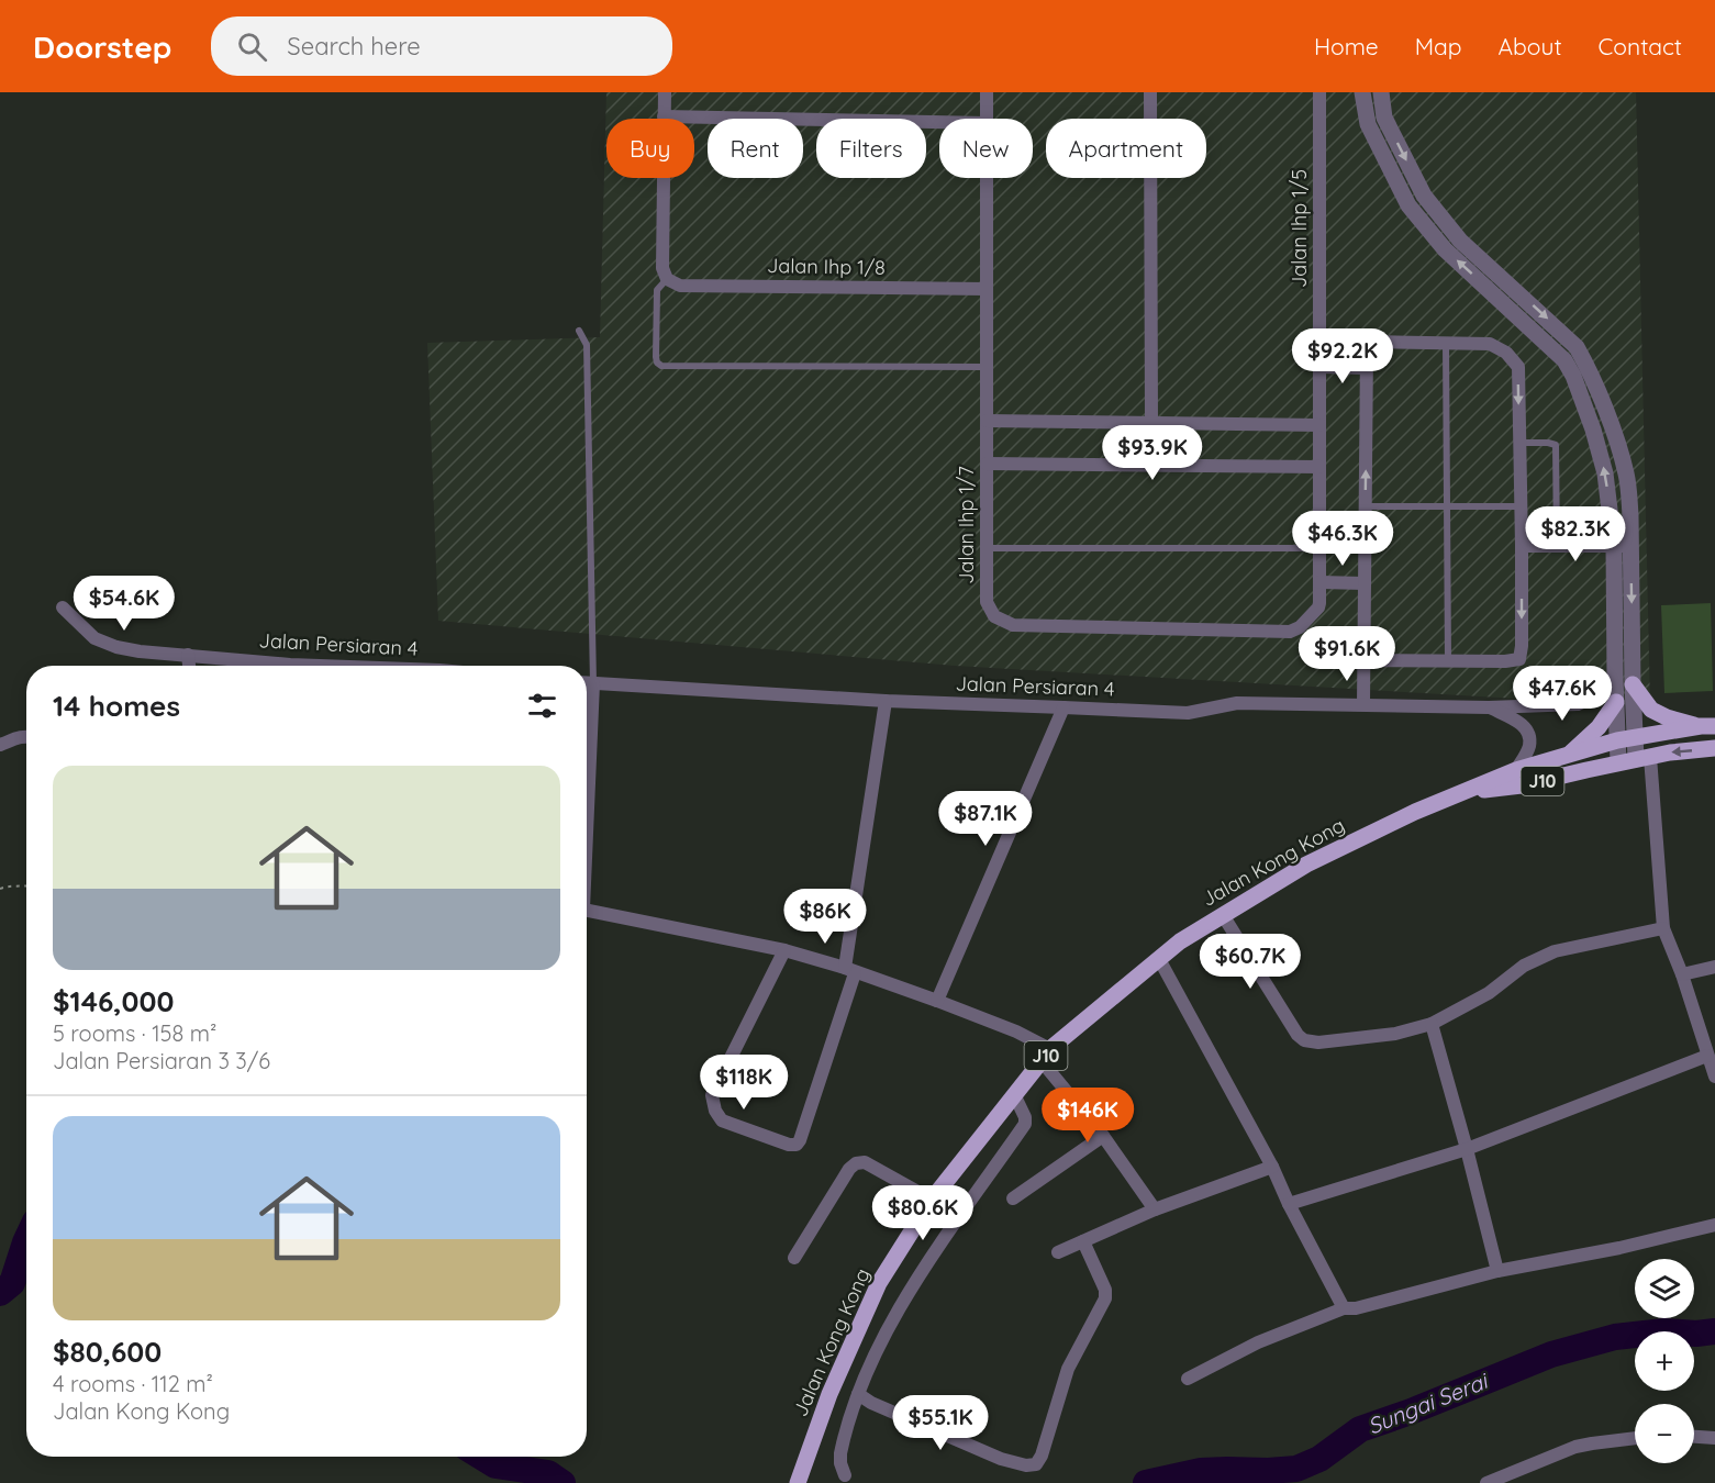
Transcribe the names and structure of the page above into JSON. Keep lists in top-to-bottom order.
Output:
{
  "streets": {
    "main road": ["J10", "Jalan Kong Kong"],
    "street": [
      "Jalan Ihp 1/5",
      "Jalan Ihp 1/8",
      "Jalan Ihp 1/7",
      "Jalan Persiaran 4"
    ]
  },
  "crossings": [
    ["Jalan Ihp 1/5", "Jalan Ihp 1/7"],
    ["Jalan Ihp 1/8", "Jalan Ihp 1/7"]
  ],
  "water": ["Sungai Serai"],
  "page": {
    "header": "Doorstep",
    "search": "Search here",
    "nav": [
      "Home",
      "Map",
      "About",
      "Contact"
    ],
    "chip": [
      "Buy",
      "Rent",
      "Filters",
      "New",
      "Apartment"
    ],
    "price": [
      "$92.2K",
      "$93.9K",
      "$82.3K",
      "$46.3K",
      "$54.6K",
      "$91.6K",
      "$47.6K",
      "$87.1K",
      "$86K",
      "$60.7K",
      "$118K",
      "$146K",
      "$80.6K",
      "$55.1K"
    ],
    "heading": "14 homes",
    "list": [
      {
        "name": "$146,000",
        "note": "5 rooms · 158 m² · Jalan Persiaran 3 3/6"
      },
      {
        "name": "$80,600",
        "note": "4 rooms · 112 m² · Jalan Kong Kong"
      }
    ],
    "map_buttons": ["+", "−"]
  }
}
